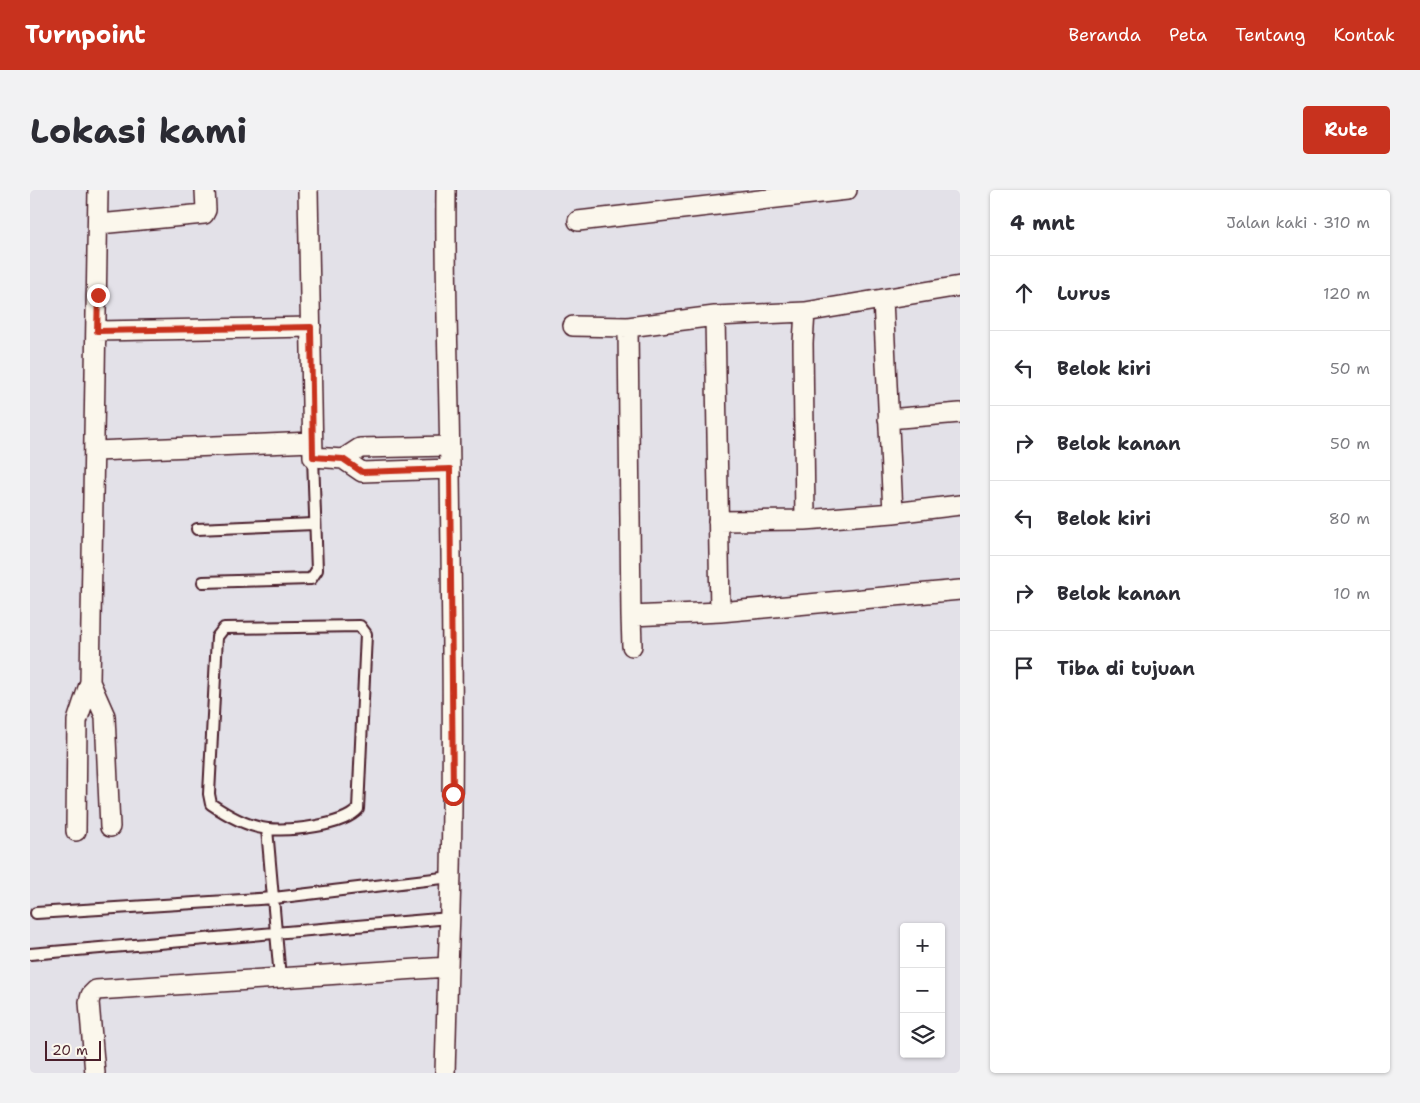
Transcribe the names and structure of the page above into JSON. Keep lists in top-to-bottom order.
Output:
{
  "scale_bar": "20 m",
  "page": {
    "header": "Turnpoint",
    "nav": [
      "Beranda",
      "Peta",
      "Tentang",
      "Kontak"
    ],
    "buttons": "Rute",
    "title": "Lokasi kami",
    "heading": ["4 mnt", "Jalan kaki · 310 m"],
    "list": [
      ["Lurus", "120 m"],
      ["Belok kiri", "50 m"],
      ["Belok kanan", "50 m"],
      ["Belok kiri", "80 m"],
      ["Belok kanan", "10 m"],
      "Tiba di tujuan"
    ],
    "map_buttons": ["+", "−"],
    "scale": "20 m"
  }
}
